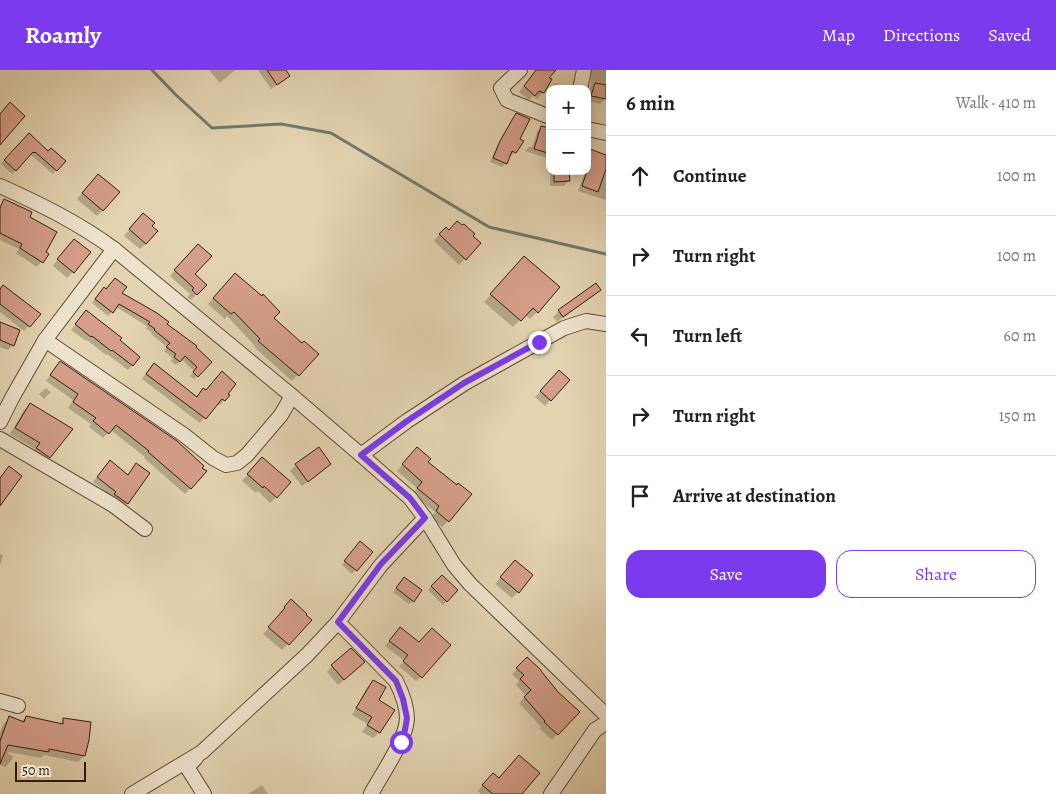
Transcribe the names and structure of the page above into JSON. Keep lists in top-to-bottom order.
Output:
{
  "scale_bar": "50 m",
  "page": {
    "header": "Roamly",
    "nav": ["Map", "Directions", "Saved"],
    "heading": ["6 min", "Walk · 410 m"],
    "map_buttons": ["+", "−"],
    "list": [
      ["Continue", "100 m"],
      ["Turn right", "100 m"],
      ["Turn left", "60 m"],
      ["Turn right", "150 m"],
      "Arrive at destination"
    ],
    "buttons": ["Save", "Share"],
    "scale": "50 m"
  }
}
